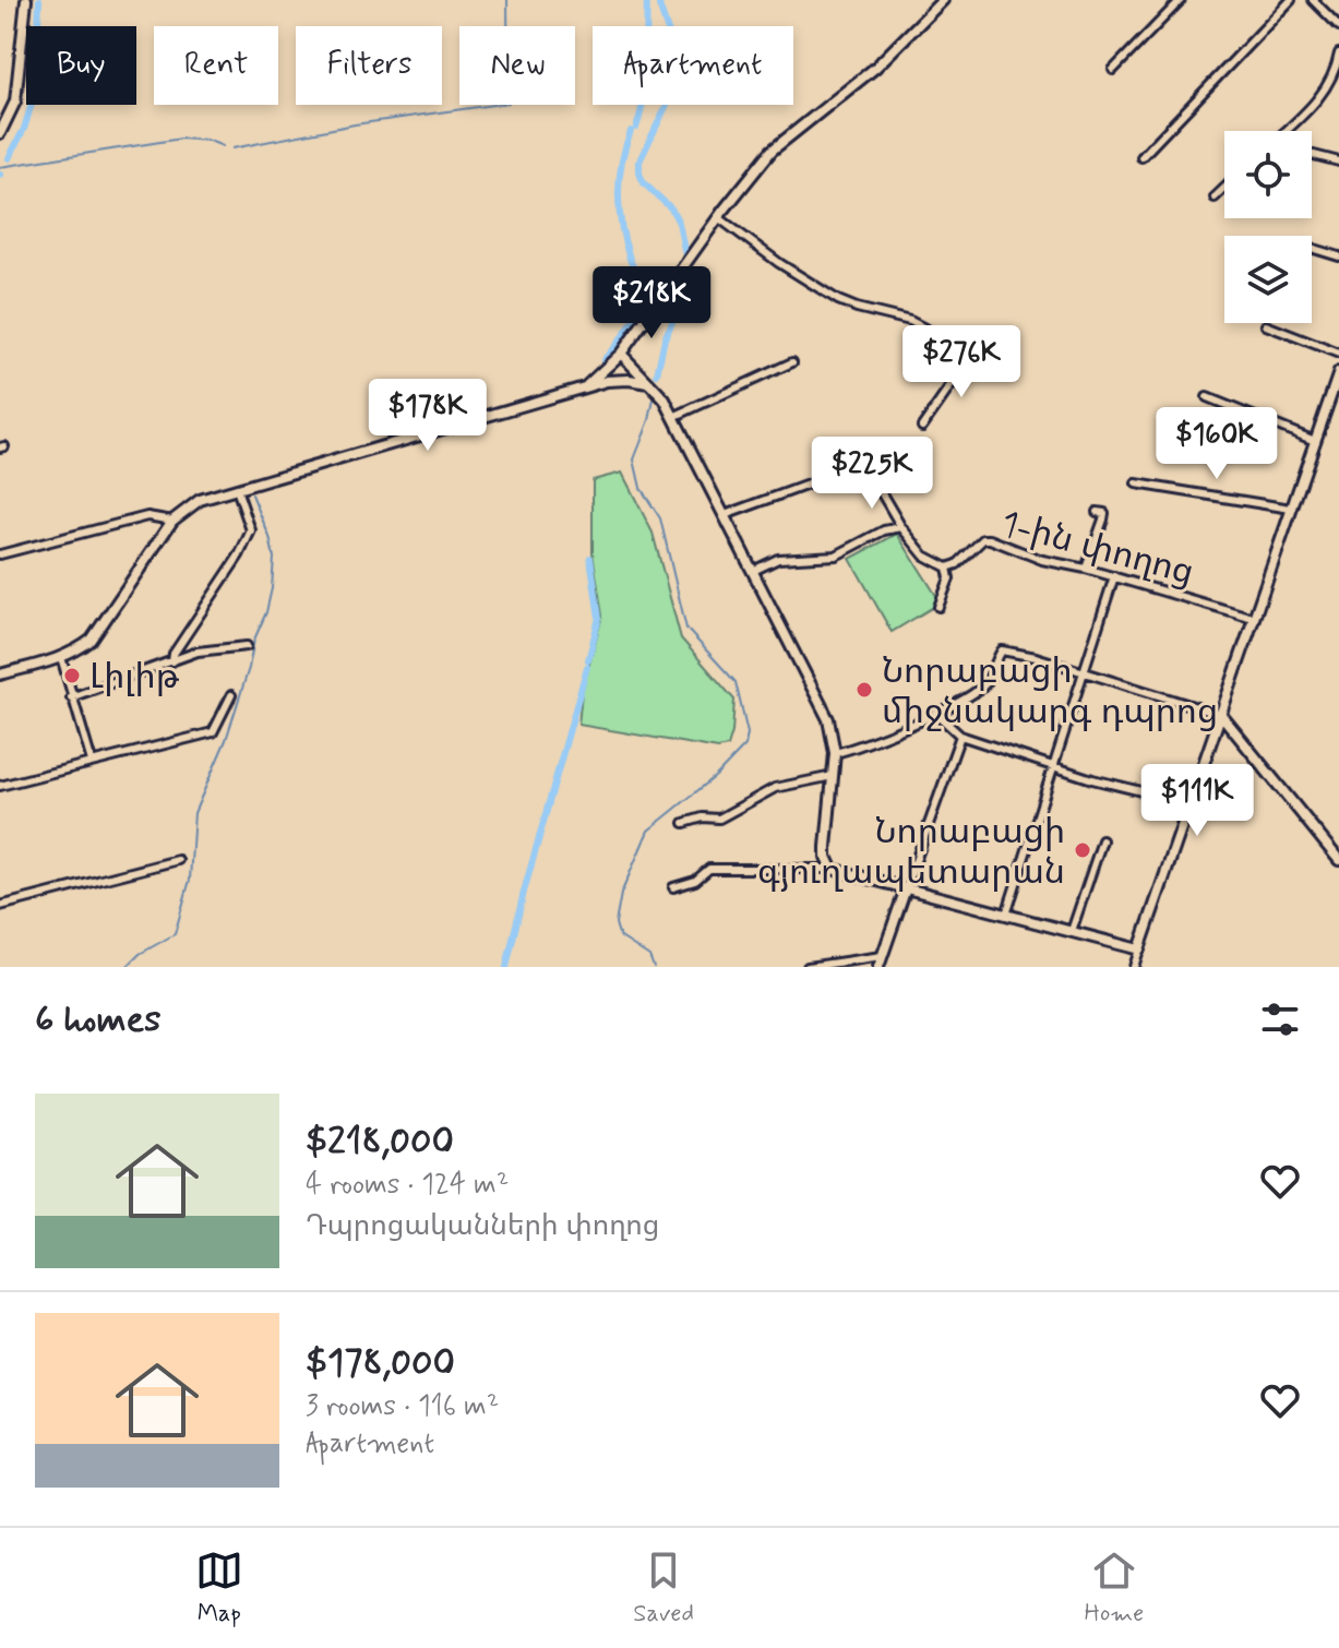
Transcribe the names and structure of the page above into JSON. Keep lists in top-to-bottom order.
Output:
{
  "streets": {
    "street": ["1-ին փողոց"]
  },
  "places": ["Լիլիթ", "Նորաբացի միջնակարգ դպրոց", "Նորաբացի գյուղապետարան"],
  "page": {
    "chip": [
      "Buy",
      "Rent",
      "Filters",
      "New",
      "Apartment"
    ],
    "price": [
      "$218K",
      "$276K",
      "$178K",
      "$160K",
      "$225K",
      "$111K"
    ],
    "heading": "6 homes",
    "list": [
      {
        "name": "$218,000",
        "note": "4 rooms · 124 m² · Դպրոցականների փողոց"
      },
      {
        "name": "$178,000",
        "note": "3 rooms · 116 m² · Apartment"
      }
    ],
    "tabs": ["Map", "Saved", "Home"]
  }
}
